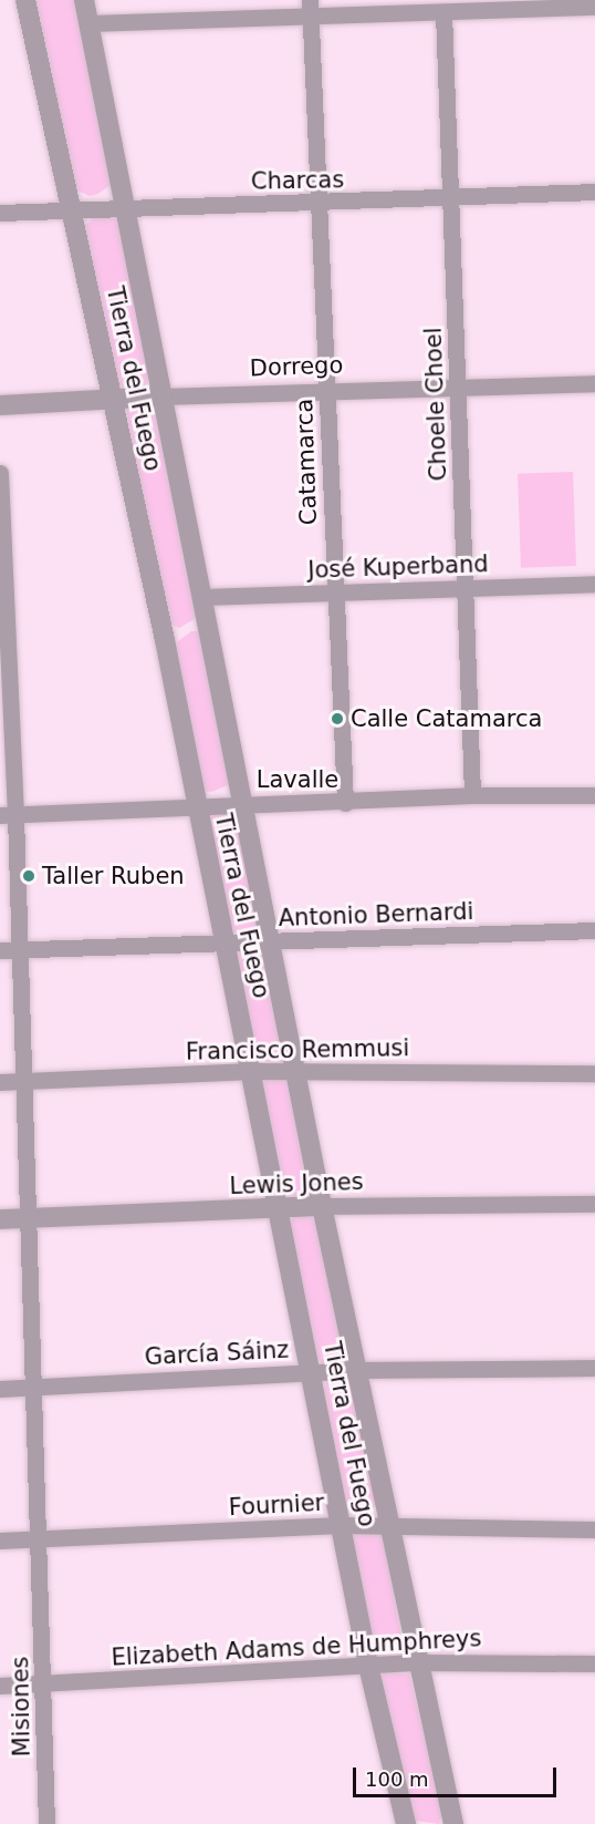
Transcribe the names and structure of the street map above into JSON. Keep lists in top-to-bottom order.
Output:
{
  "streets": {
    "street": [
      "Charcas",
      "Dorrego",
      "Tierra del Fuego",
      "Choele Choel",
      "Catamarca",
      "José Kuperband",
      "Lavalle",
      "Antonio Bernardi",
      "Francisco Remmusi",
      "Lewis Jones",
      "García Sáinz",
      "Fournier",
      "Elizabeth Adams de Humphreys",
      "Misiones"
    ]
  },
  "crossings": [
    ["Charcas", "Tierra del Fuego"],
    ["Charcas", "Choele Choel"],
    ["Charcas", "Catamarca"],
    ["Dorrego", "Tierra del Fuego"],
    ["Dorrego", "Choele Choel"],
    ["Dorrego", "Catamarca"],
    ["Tierra del Fuego", "José Kuperband"],
    ["Tierra del Fuego", "Lavalle"],
    ["Tierra del Fuego", "Antonio Bernardi"],
    ["Tierra del Fuego", "Francisco Remmusi"],
    ["Tierra del Fuego", "Lewis Jones"],
    ["Tierra del Fuego", "García Sáinz"],
    ["Tierra del Fuego", "Fournier"],
    ["Tierra del Fuego", "Elizabeth Adams de Humphreys"],
    ["Choele Choel", "José Kuperband"],
    ["Choele Choel", "Lavalle"],
    ["Catamarca", "José Kuperband"],
    ["Catamarca", "Lavalle"],
    ["Lavalle", "Misiones"],
    ["Antonio Bernardi", "Misiones"],
    ["Francisco Remmusi", "Misiones"],
    ["Lewis Jones", "Misiones"],
    ["García Sáinz", "Misiones"],
    ["Fournier", "Misiones"],
    ["Elizabeth Adams de Humphreys", "Misiones"]
  ],
  "places": ["Calle Catamarca", "Taller Ruben"],
  "scale_bar": "100 m"
}
